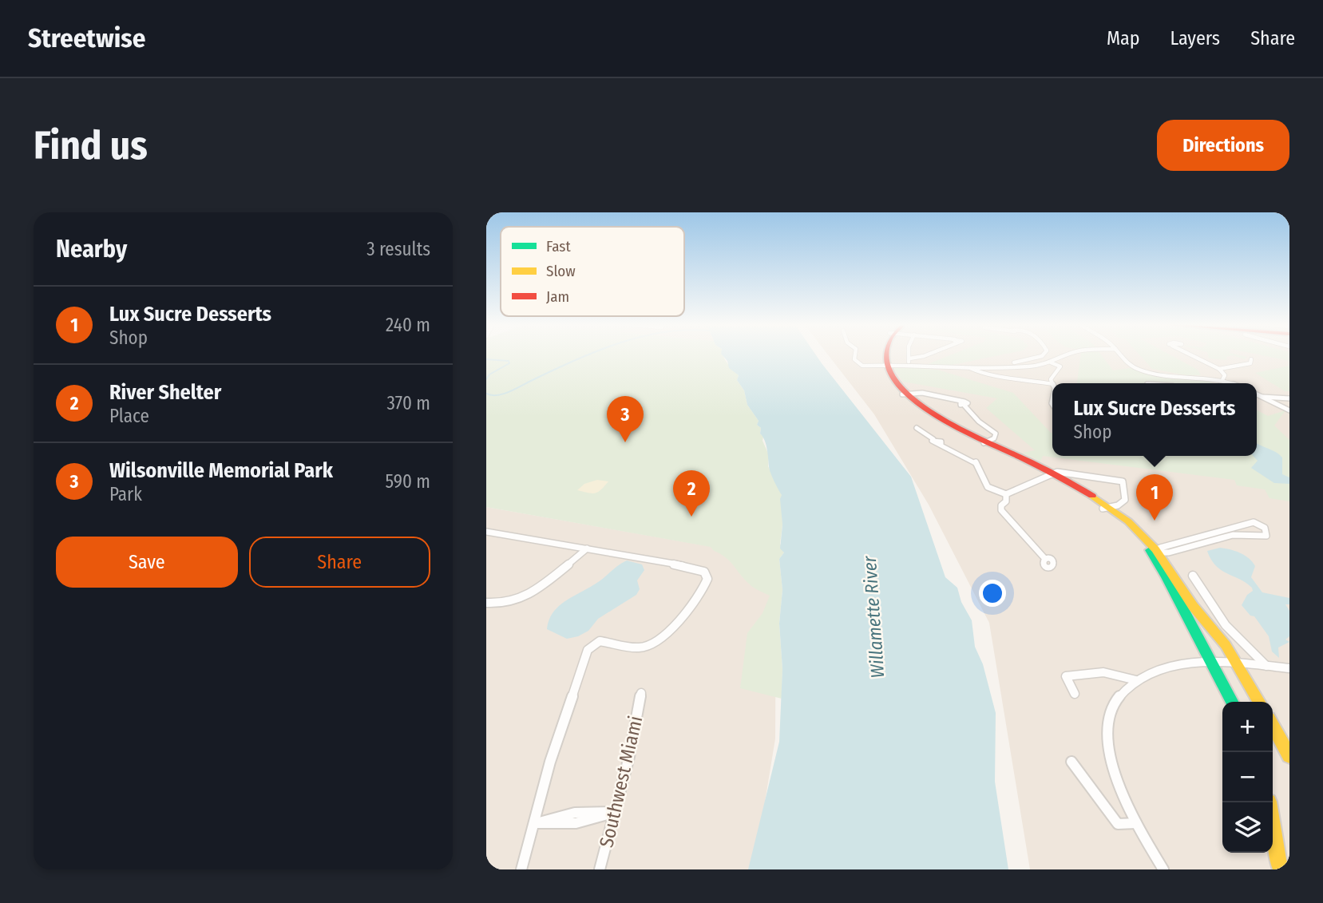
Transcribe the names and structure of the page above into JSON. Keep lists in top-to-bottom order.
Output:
{
  "streets": {
    "street": ["Southwest Miami"]
  },
  "water": ["Willamette River"],
  "legend": ["Fast", "Slow", "Jam"],
  "page": {
    "header": "Streetwise",
    "nav": ["Map", "Layers", "Share"],
    "buttons": [
      "Directions",
      ["Save", "Share"]
    ],
    "title": "Find us",
    "heading": ["Nearby", "3 results"],
    "list": [
      {
        "mark": "1",
        "name": "Lux Sucre Desserts",
        "note": "Shop",
        "value": "240 m"
      },
      {
        "mark": "2",
        "name": "River Shelter",
        "note": "Place",
        "value": "370 m"
      },
      {
        "mark": "3",
        "name": "Wilsonville Memorial Park",
        "note": "Park",
        "value": "590 m"
      }
    ],
    "popup": ["Lux Sucre Desserts", "Shop"],
    "pins": ["3", "2", "1"],
    "map_buttons": ["+", "−"]
  }
}
